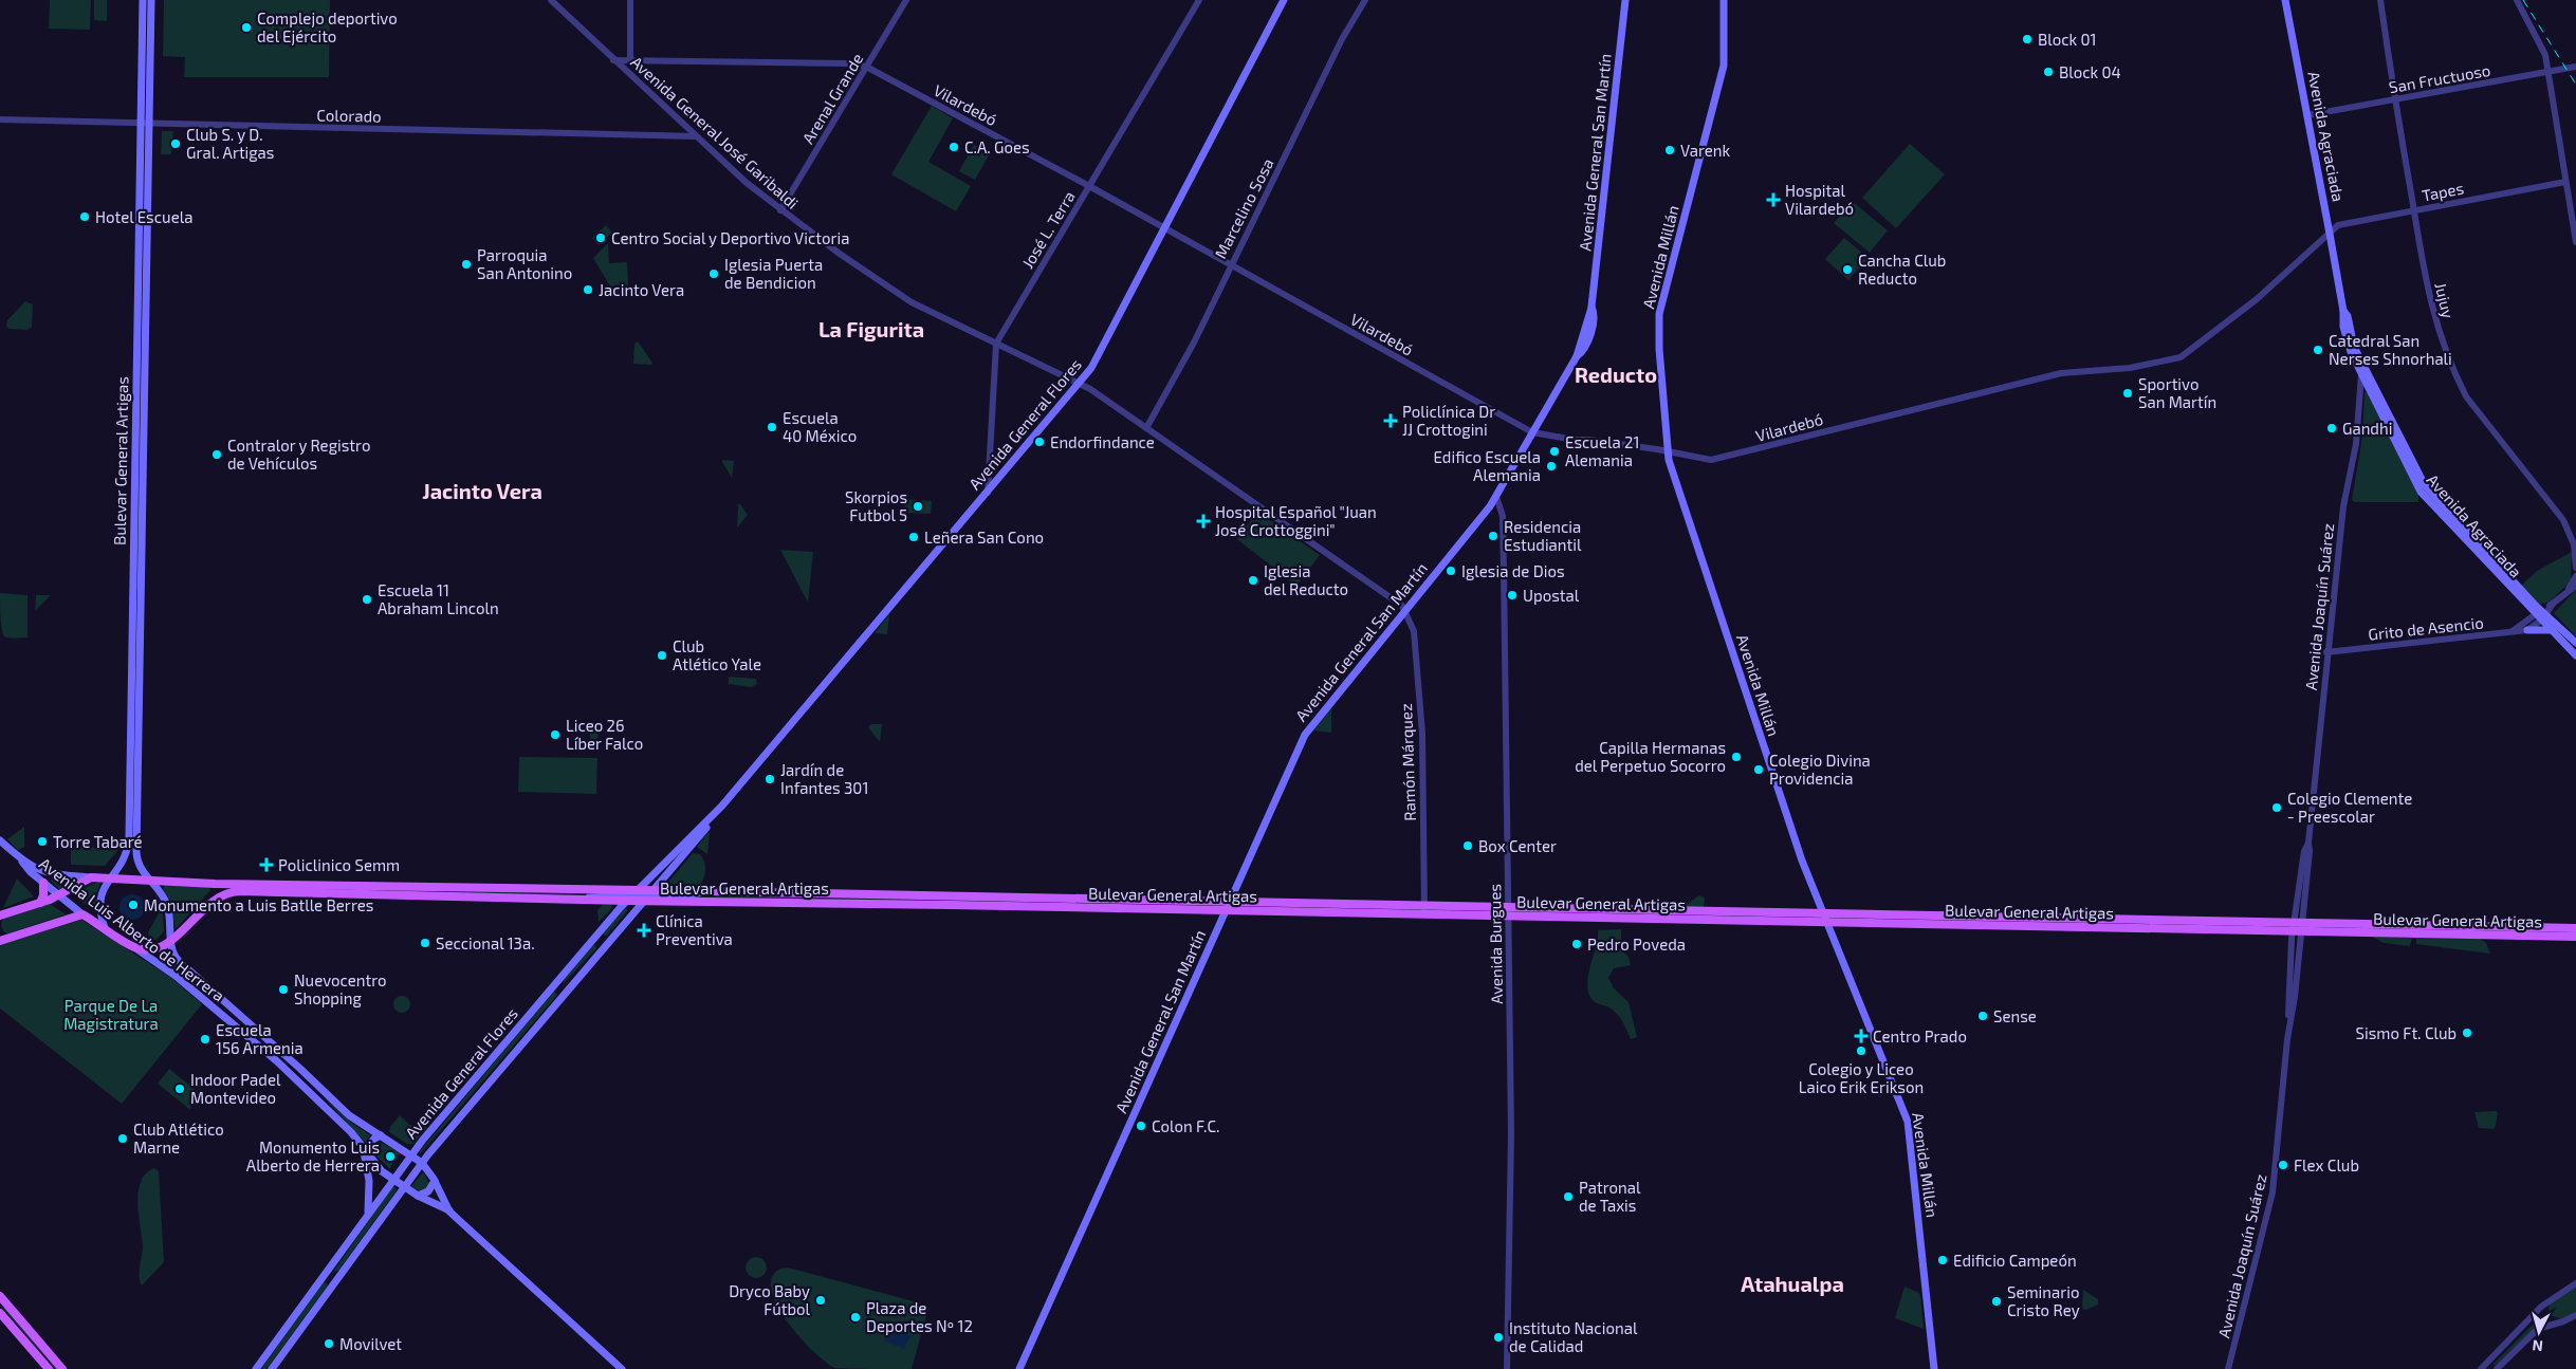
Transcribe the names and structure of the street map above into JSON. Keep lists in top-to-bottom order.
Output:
{
  "streets": {
    "main road": [
      "Avenida Agraciada",
      "Avenida General San Martín",
      "Avenida Millán",
      "Avenida General Flores",
      "Bulevar General Artigas",
      "Avenida Luis Alberto de Herrera"
    ],
    "street": [
      "San Fructuoso",
      "Arenal Grande",
      "Vilardebó",
      "Colorado",
      "Avenida General José Garibaldi",
      "Tapes",
      "Marcelino Sosa",
      "José L. Terra",
      "Jujuy",
      "Avenida Joaquín Suárez",
      "Grito de Asencio",
      "Ramón Márquez",
      "Avenida Burgues"
    ]
  },
  "crossings": [
    ["San Fructuoso", "Avenida Agraciada"],
    ["San Fructuoso", "Jujuy"],
    ["Arenal Grande", "Vilardebó"],
    ["Arenal Grande", "Avenida General José Garibaldi"],
    ["Vilardebó", "Avenida General José Garibaldi"],
    ["Vilardebó", "Avenida General San Martín"],
    ["Vilardebó", "Tapes"],
    ["Vilardebó", "Marcelino Sosa"],
    ["Vilardebó", "José L. Terra"],
    ["Vilardebó", "Avenida Millán"],
    ["Vilardebó", "Avenida General Flores"],
    ["Colorado", "Avenida General José Garibaldi"],
    ["Colorado", "Bulevar General Artigas"],
    ["Avenida General José Garibaldi", "Avenida General San Martín"],
    ["Avenida General José Garibaldi", "Marcelino Sosa"],
    ["Avenida General José Garibaldi", "José L. Terra"],
    ["Avenida General José Garibaldi", "Avenida General Flores"],
    ["Avenida General José Garibaldi", "Ramón Márquez"],
    ["Avenida Agraciada", "Tapes"],
    ["Avenida Agraciada", "Avenida Joaquín Suárez"],
    ["Avenida General San Martín", "Bulevar General Artigas"],
    ["Avenida General San Martín", "Ramón Márquez"],
    ["Avenida General San Martín", "Avenida Burgues"],
    ["Tapes", "Jujuy"],
    ["José L. Terra", "Avenida General Flores"],
    ["Avenida Millán", "Bulevar General Artigas"],
    ["Avenida General Flores", "Bulevar General Artigas"],
    ["Avenida General Flores", "Avenida Luis Alberto de Herrera"],
    ["Bulevar General Artigas", "Avenida Joaquín Suárez"],
    ["Bulevar General Artigas", "Ramón Márquez"],
    ["Bulevar General Artigas", "Avenida Luis Alberto de Herrera"],
    ["Bulevar General Artigas", "Avenida Burgues"],
    ["Avenida Joaquín Suárez", "Grito de Asencio"]
  ],
  "districts": [
    "La Figurita",
    "Reducto",
    "Jacinto Vera",
    "Atahualpa"
  ],
  "parks": ["Parque De La Magistratura"],
  "places": {
    "other": [
      "Complejo deportivo del Ejército",
      "Block 01",
      "Block 04",
      "Club S. y D. Gral. Artigas",
      "C.A. Goes",
      "Varenk",
      "Hotel Escuela",
      "Centro Social y Deportivo Victoria",
      "Parroquia San Antonino",
      "Cancha Club Reducto",
      "Iglesia Puerta de Bendicion",
      "Jacinto Vera",
      "Catedral San Nerses Shnorhali",
      "Sportivo San Martín",
      "Escuela 40 México",
      "Gandhi",
      "Endorfindance",
      "Escuela 21 Alemania",
      "Contralor y Registro de Vehículos",
      "Edifico Escuela Alemania",
      "Skorpios Futbol 5",
      "Residencia Estudiantil",
      "Leñera San Cono",
      "Iglesia de Dios",
      "Iglesia del Reducto",
      "Upostal",
      "Escuela 11 Abraham Lincoln",
      "Club Atlético Yale",
      "Liceo 26 Líber Falco",
      "Capilla Hermanas del Perpetuo Socorro",
      "Colegio Divina Providencia",
      "Jardín de Infantes 301",
      "Colegio Clemente - Preescolar",
      "Torre Tabaré",
      "Box Center",
      "Monumento a Luis Batlle Berres",
      "Seccional 13a.",
      "Pedro Poveda",
      "Nuevocentro Shopping",
      "Sense",
      "Sismo Ft. Club",
      "Escuela 156 Armenia",
      "Colegio y Liceo Laico Erik Erikson",
      "Indoor Padel Montevideo",
      "Colon F.C.",
      "Club Atlético Marne",
      "Monumento Luis Alberto de Herrera",
      "Flex Club",
      "Patronal de Taxis",
      "Edificio Campeón",
      "Dryco Baby Fútbol",
      "Seminario Cristo Rey",
      "Plaza de Deportes Nº 12",
      "Instituto Nacional de Calidad",
      "Movilvet"
    ],
    "health": [
      "Hospital Vilardebó",
      "Policlínica Dr JJ Crottogini",
      "Hospital Español \"Juan José Crottoggini\"",
      "Policlinico Semm",
      "Clínica Preventiva",
      "Centro Prado"
    ]
  },
  "north": "bottom"
}
